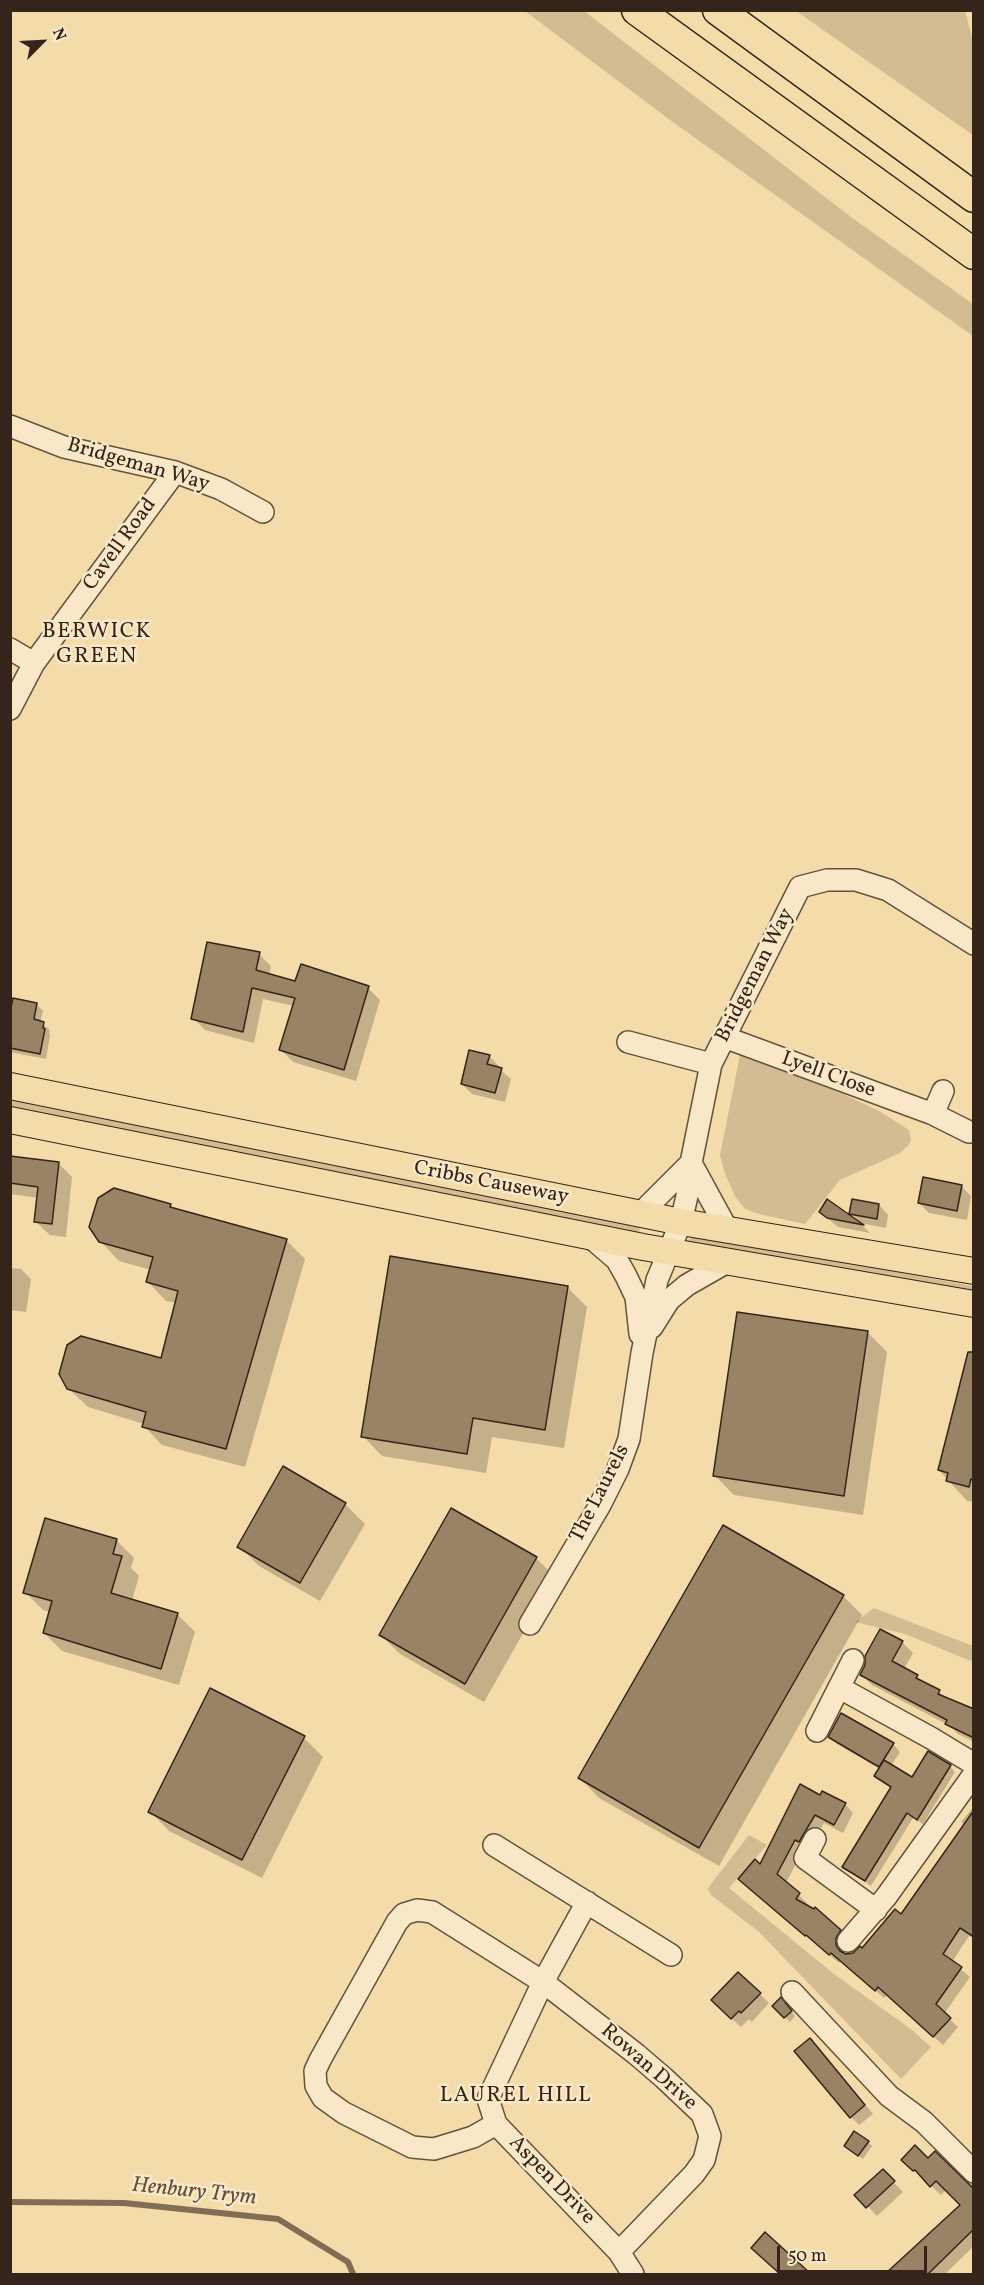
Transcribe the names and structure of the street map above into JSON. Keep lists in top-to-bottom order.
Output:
{
  "streets": {
    "main road": ["Cribbs Causeway"],
    "street": [
      "Bridgeman Way",
      "Cavell Road",
      "Lyell Close",
      "The Laurels",
      "Rowan Drive",
      "Aspen Drive"
    ]
  },
  "crossings": [
    ["Bridgeman Way", "Cavell Road"],
    ["Bridgeman Way", "Lyell Close"],
    ["Bridgeman Way", "Cribbs Causeway"],
    ["Bridgeman Way", "The Laurels"],
    ["Cribbs Causeway", "The Laurels"],
    ["Rowan Drive", "Aspen Drive"]
  ],
  "districts": ["BERWICK GREEN", "LAUREL HILL"],
  "water": ["Henbury Trym"],
  "scale_bar": "50 m",
  "north": "top right"
}
